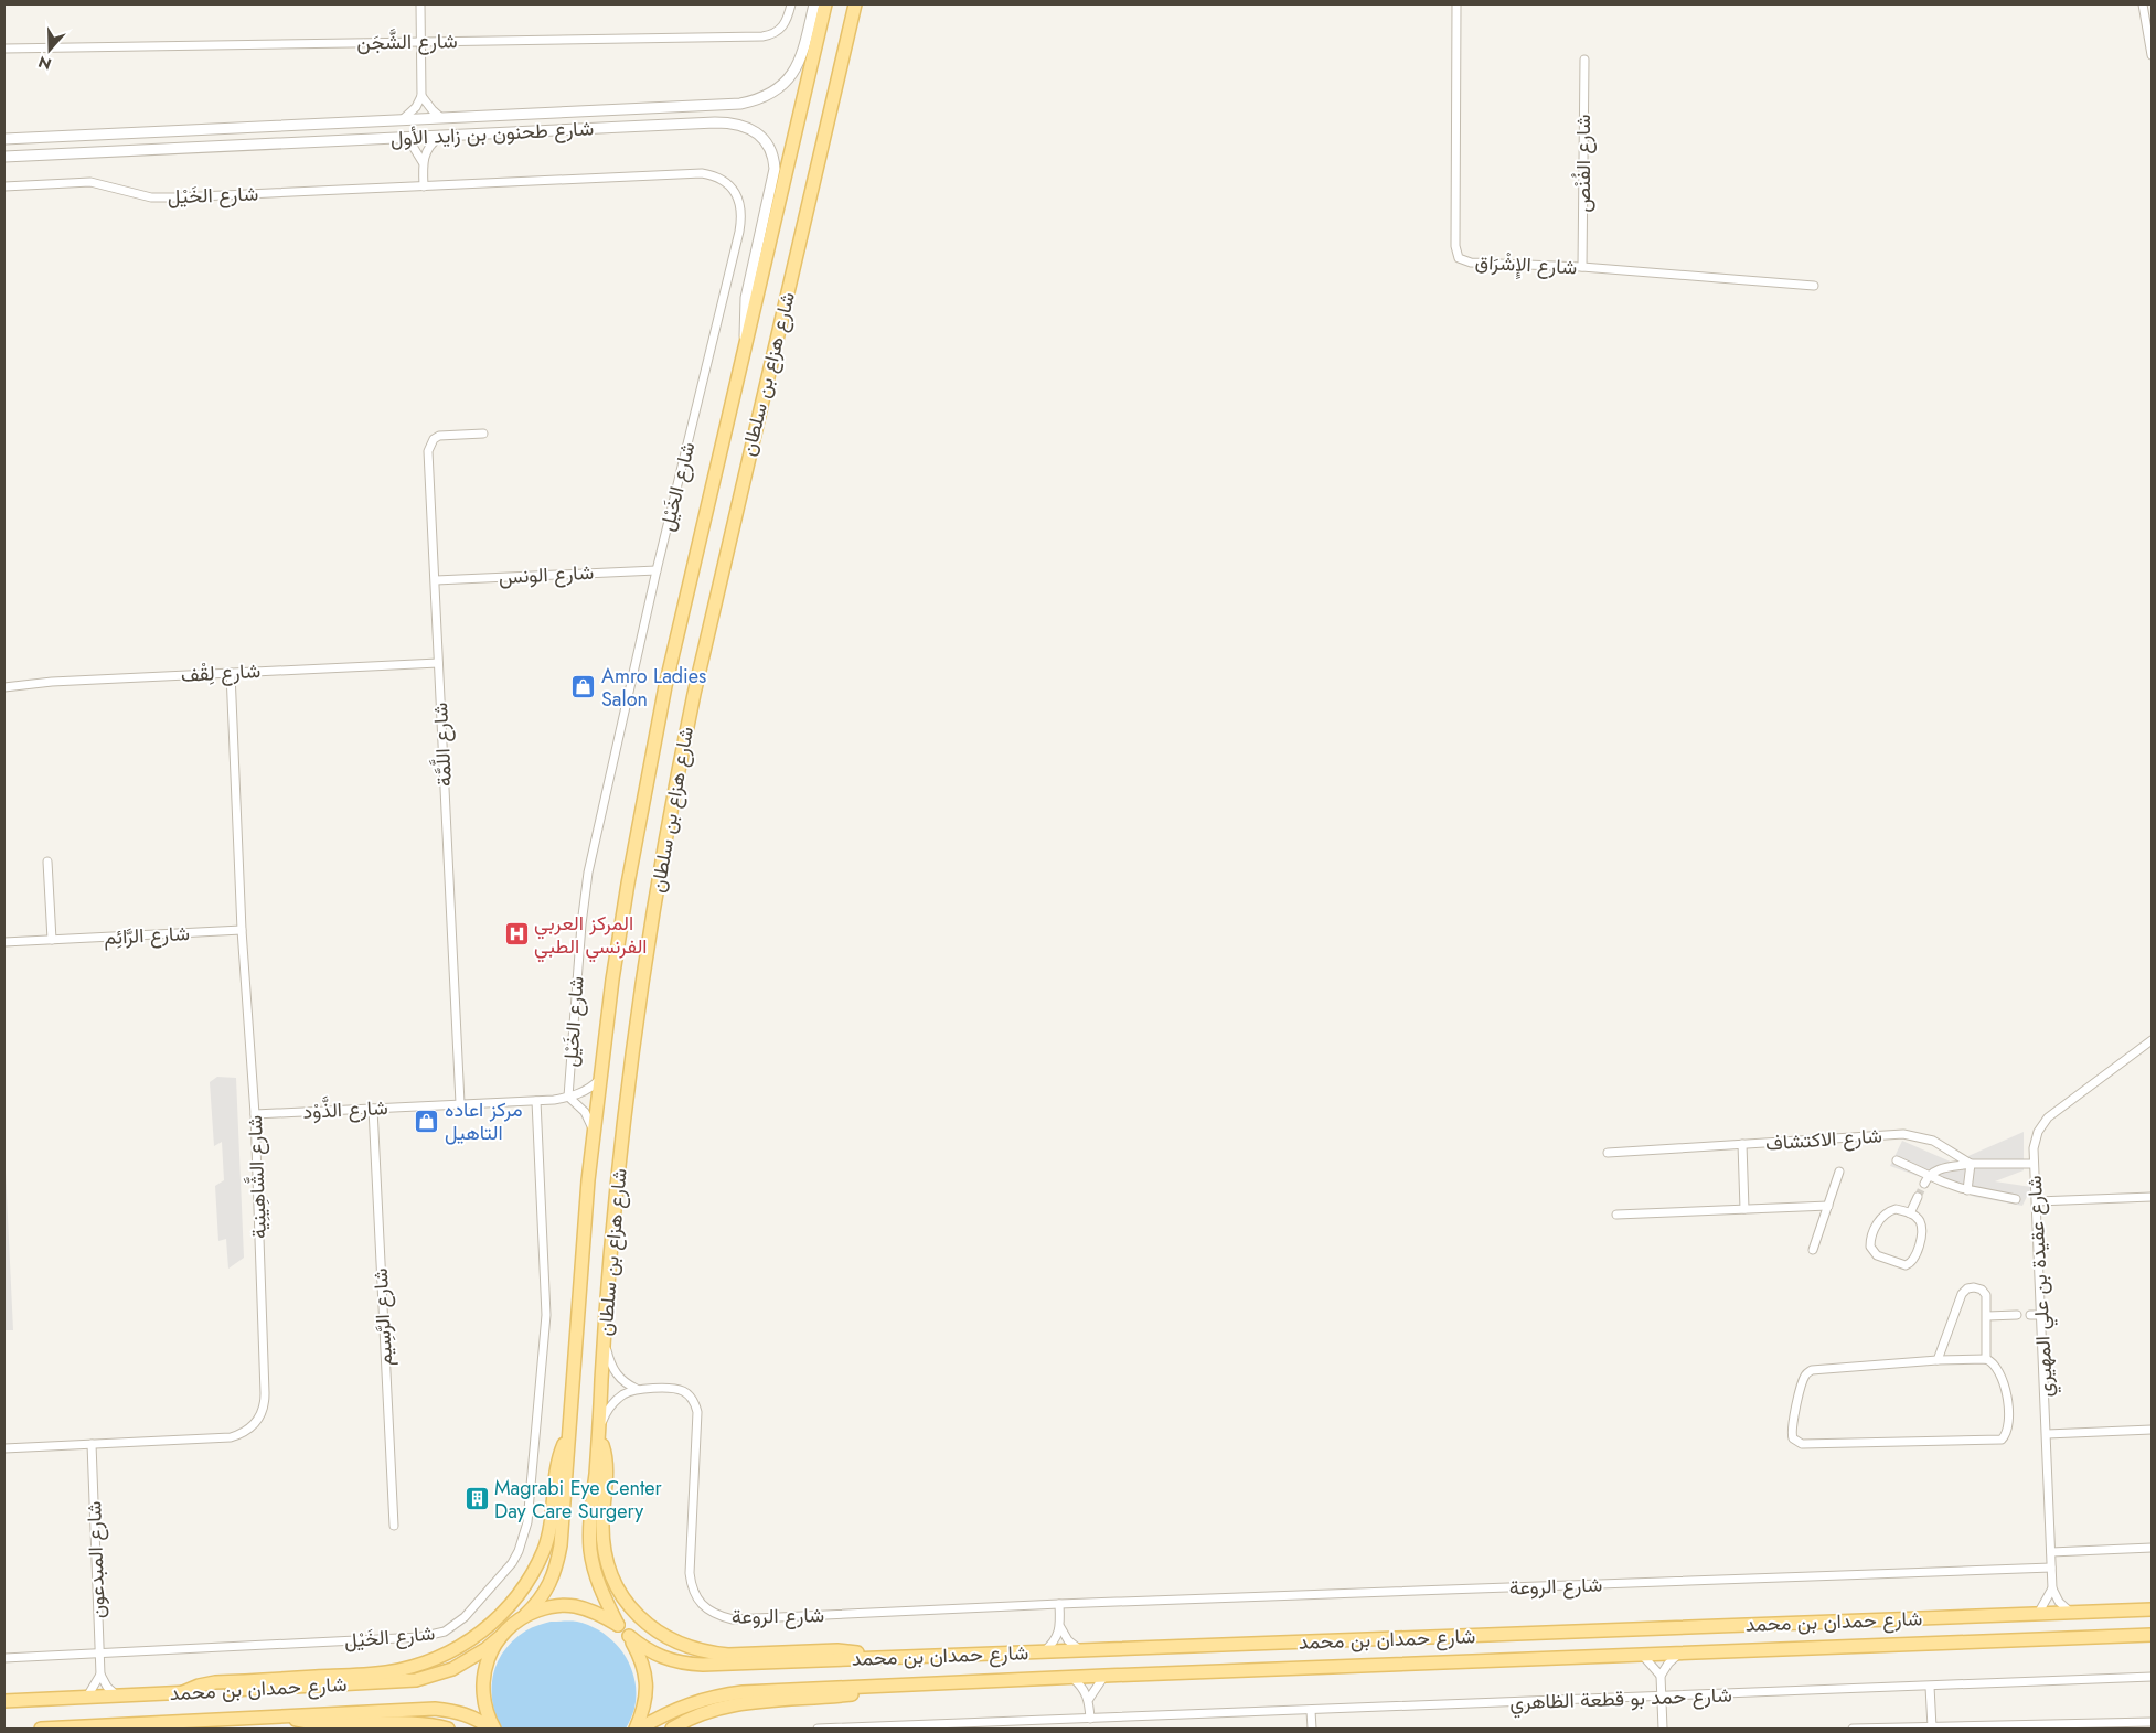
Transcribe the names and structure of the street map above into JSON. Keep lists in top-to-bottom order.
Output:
{
  "streets": {
    "main road": ["شارع هزاع بن سلطان", "شارع حمدان بن محمد"],
    "street": [
      "شارع الشَّجَن",
      "شارع طحنون بن زايد الأول",
      "شارع الفُنْص",
      "شارع الخَيْل",
      "شارع الإِشْرَاق",
      "شارع الونس",
      "شارع لِقْف",
      "شارع اللَّمَّة",
      "شارع الرَّائِم",
      "شارع الذَّوْد",
      "شارع الاكتشاف",
      "شارع الشَّاهِينِية",
      "شارع عقيدة بن علي المهيري",
      "شارع الرَّسِيم",
      "شارع المبدعون",
      "شارع الروعة",
      "شارع حمد بو قطعة الظاهري"
    ]
  },
  "crossings": [
    ["شارع طحنون بن زايد الأول", "شارع هزاع بن سلطان"],
    ["شارع الفُنْص", "شارع الإِشْرَاق"],
    ["شارع الخَيْل", "شارع الونس"],
    ["شارع الخَيْل", "شارع الذَّوْد"],
    ["شارع الخَيْل", "شارع المبدعون"],
    ["شارع هزاع بن سلطان", "شارع الذَّوْد"],
    ["شارع هزاع بن سلطان", "شارع حمدان بن محمد"],
    ["شارع الونس", "شارع اللَّمَّة"],
    ["شارع لِقْف", "شارع اللَّمَّة"],
    ["شارع لِقْف", "شارع الشَّاهِينِية"],
    ["شارع اللَّمَّة", "شارع الذَّوْد"],
    ["شارع الرَّائِم", "شارع الشَّاهِينِية"],
    ["شارع الذَّوْد", "شارع الشَّاهِينِية"],
    ["شارع الذَّوْد", "شارع الرَّسِيم"],
    ["شارع الشَّاهِينِية", "شارع المبدعون"],
    ["شارع عقيدة بن علي المهيري", "شارع الروعة"]
  ],
  "places": {
    "shop": ["Amro Ladies Salon", "مركز اعاده التاهيل"],
    "hospital": ["المركز العربي الفرنسي الطبي"],
    "building": ["Magrabi Eye Center Day Care Surgery"]
  },
  "north": "bottom"
}
